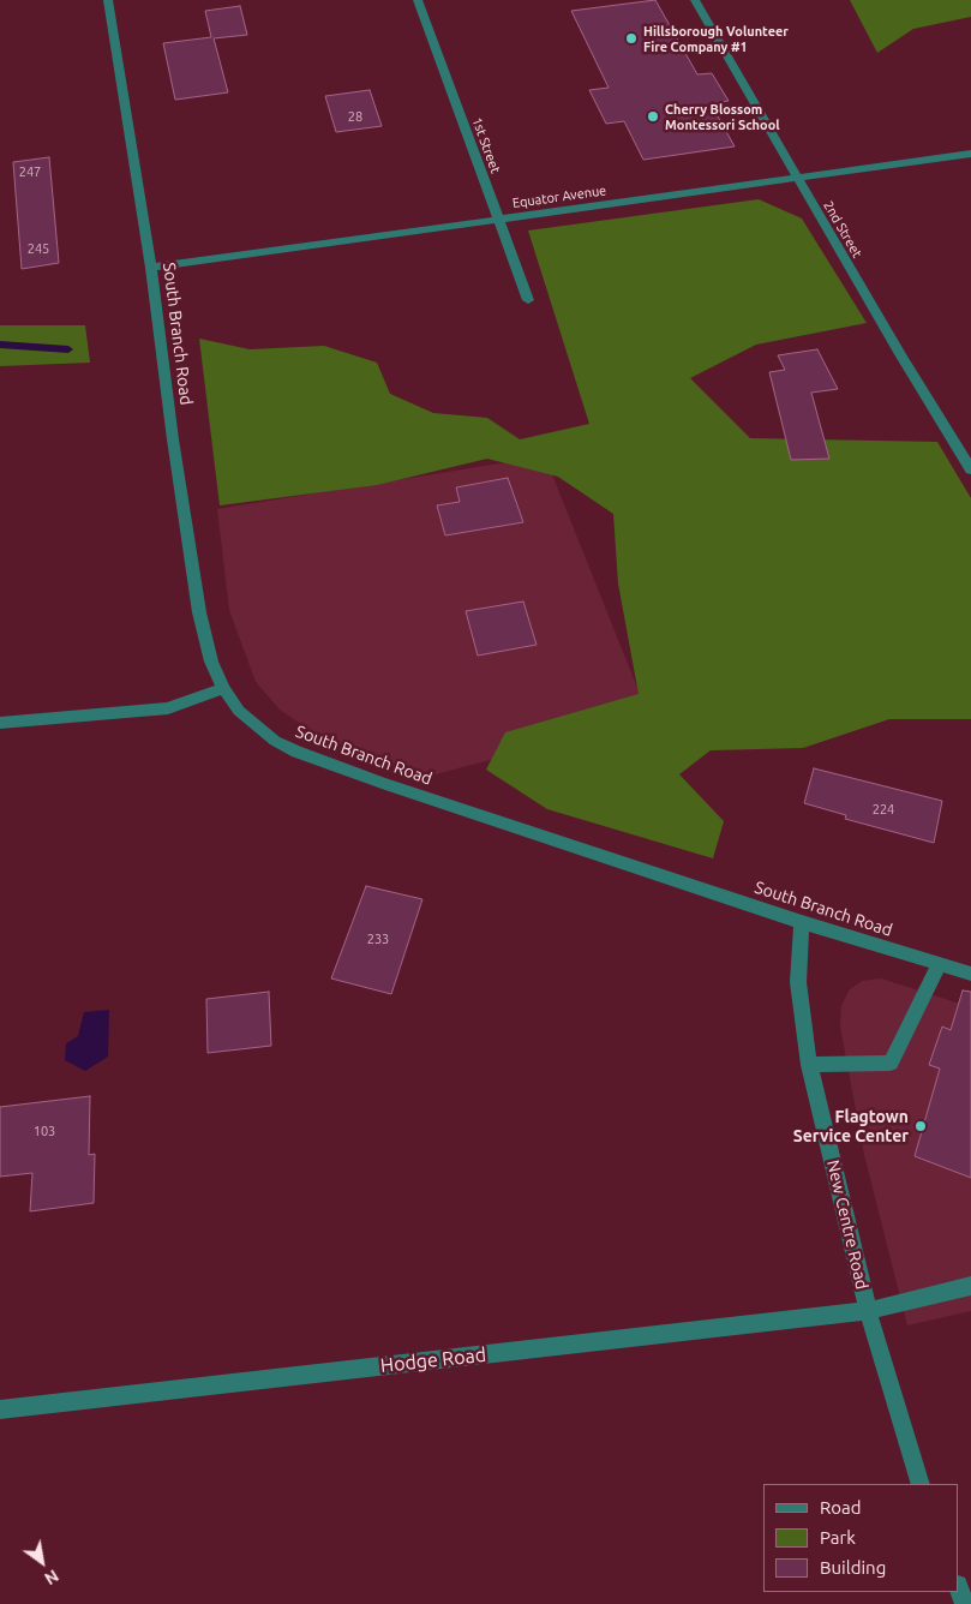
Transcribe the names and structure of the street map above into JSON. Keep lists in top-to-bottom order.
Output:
{
  "streets": {
    "street": [
      "1st Street",
      "Equator Avenue",
      "2nd Street",
      "South Branch Road",
      "New Centre Road",
      "Hodge Road"
    ]
  },
  "crossings": [
    ["1st Street", "Equator Avenue"],
    ["Equator Avenue", "2nd Street"],
    ["Equator Avenue", "South Branch Road"],
    ["South Branch Road", "New Centre Road"],
    ["New Centre Road", "Hodge Road"]
  ],
  "places": ["Hillsborough Volunteer Fire Company #1", "Cherry Blossom Montessori School", "Flagtown Service Center"],
  "house_numbers": [
    "28",
    "247",
    "245",
    "224",
    "233",
    "103"
  ],
  "legend": ["Road", "Park", "Building"],
  "north": "bottom right"
}
